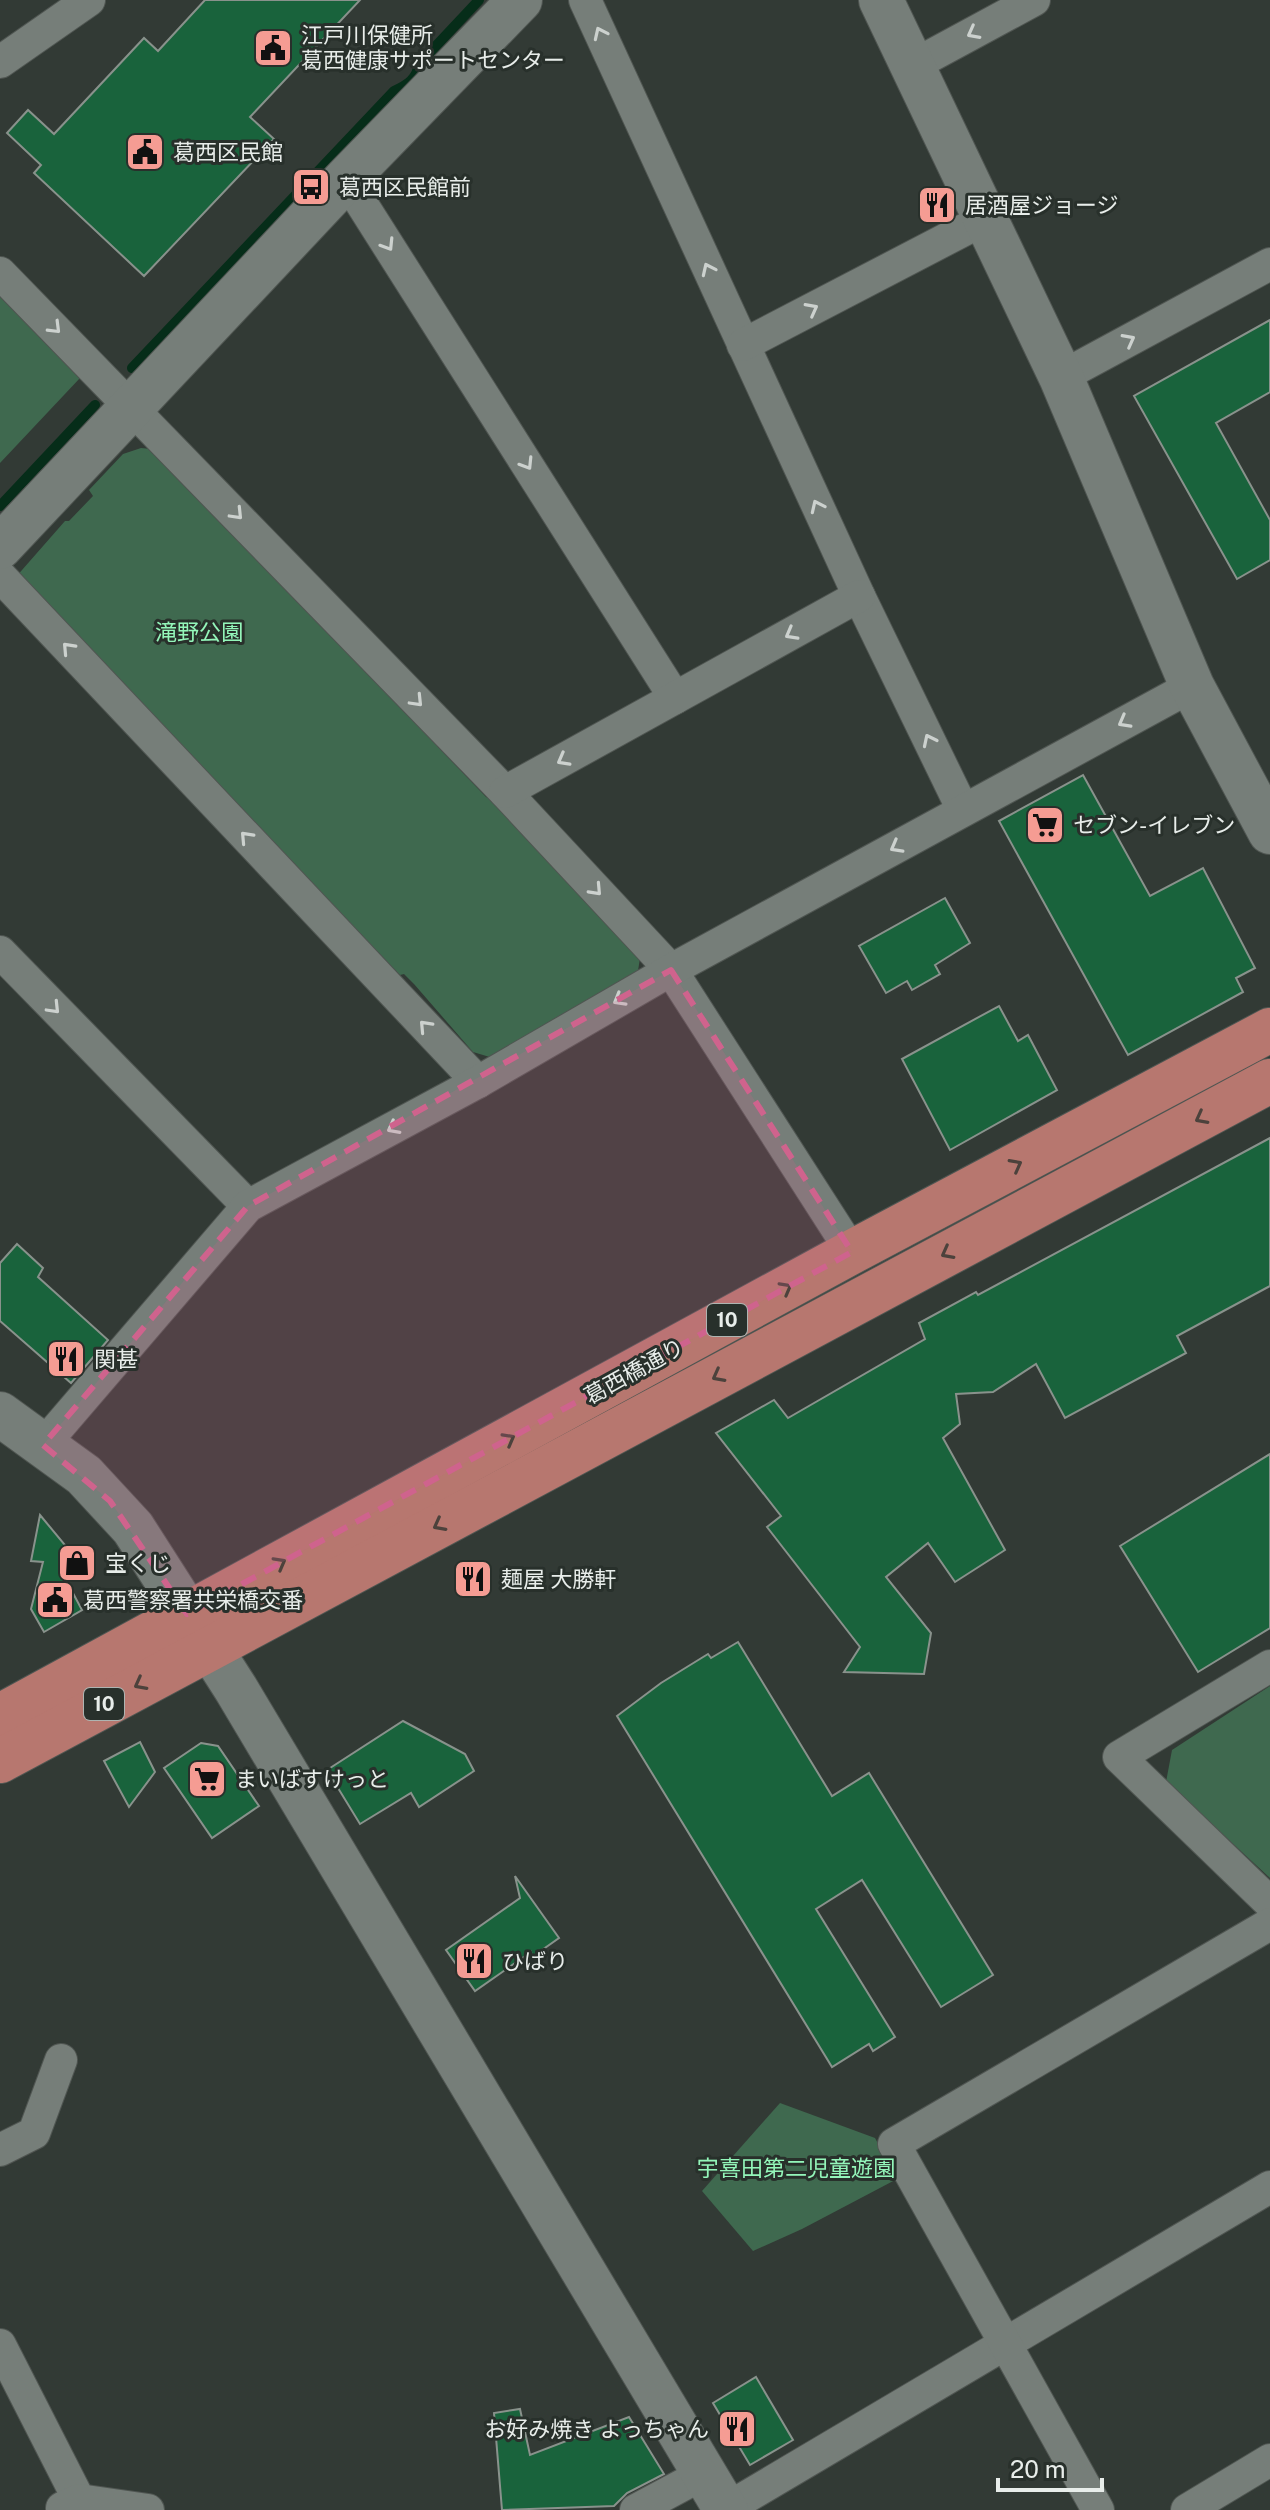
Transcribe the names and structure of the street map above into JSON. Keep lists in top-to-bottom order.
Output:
{
  "streets": {
    "main road": ["10", "葛西橋通り"]
  },
  "parks": ["滝野公園", "宇喜田第二児童遊園"],
  "places": {
    "public building": ["江戸川保健所 葛西健康サポートセンター", "葛西区民館", "葛西警察署共栄橋交番"],
    "bus stop": ["葛西区民館前"],
    "restaurant": [
      "居酒屋ジョージ",
      "関甚",
      "麺屋 大勝軒",
      "ひばり",
      "お好み焼き よっちゃん"
    ],
    "supermarket": ["セブン-イレブン", "まいばすけっと"],
    "shop": ["宝くじ"]
  },
  "scale_bar": "20 m"
}
